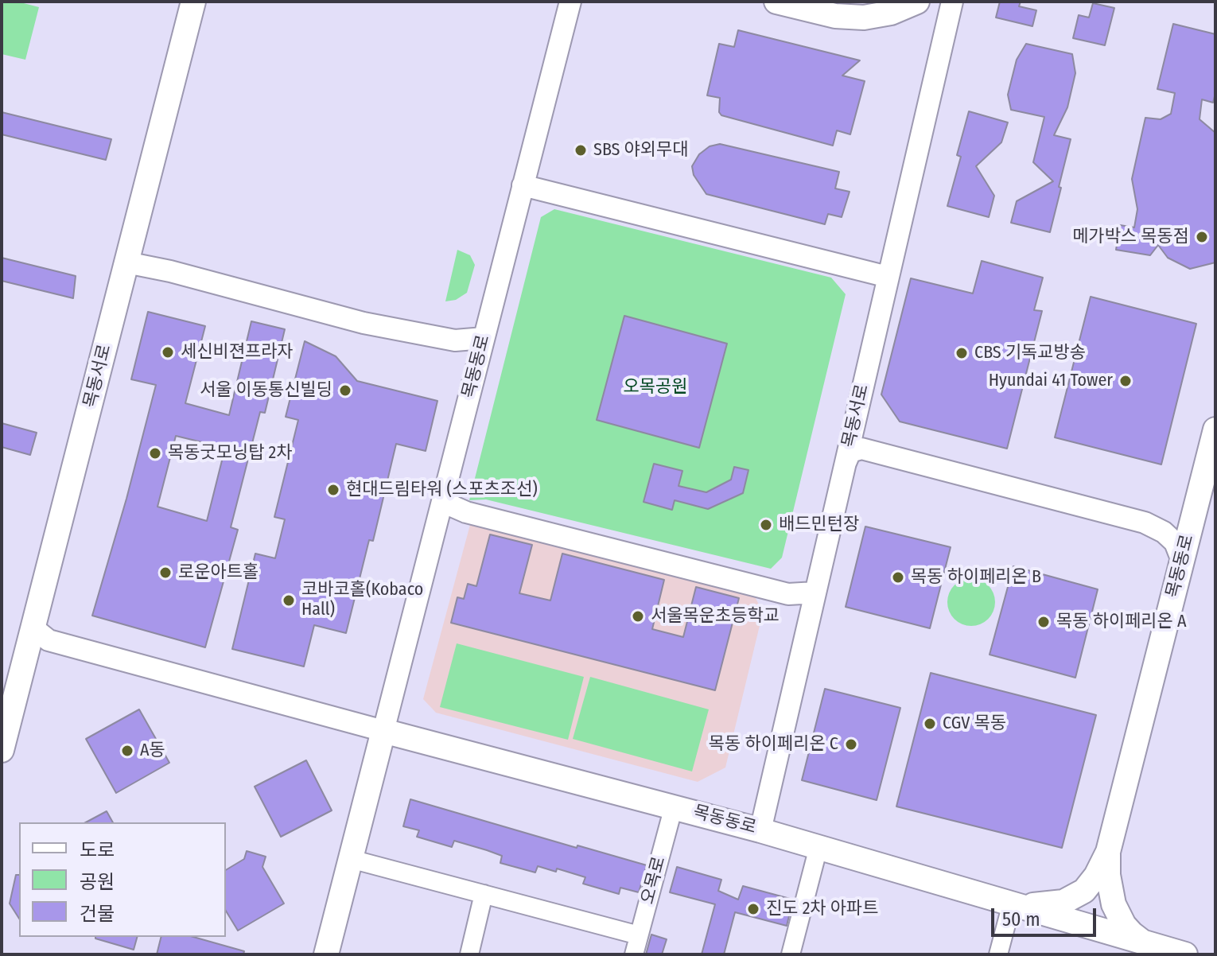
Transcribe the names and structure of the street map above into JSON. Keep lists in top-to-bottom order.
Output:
{
  "streets": {
    "main road": ["목동동로", "목동서로"],
    "street": ["오목로"]
  },
  "crossings": [
    ["목동동로", "목동서로"],
    ["목동동로", "오목로"]
  ],
  "parks": ["오목공원"],
  "places": [
    "SBS 야외무대",
    "메가박스 목동점",
    "세신비젼프라자",
    "CBS 기독교방송",
    "Hyundai 41 Tower",
    "서울 이동통신빌딩",
    "목동굿모닝탑 2차",
    "현대드림타워 (스포츠조선)",
    "배드민턴장",
    "로운아트홀",
    "목동 하이페리온 B",
    "코바코홀(Kobaco Hall)",
    "서울목운초등학교",
    "목동 하이페리온 A",
    "CGV 목동",
    "목동 하이페리온 C",
    "A동",
    "진도 2차 아파트"
  ],
  "legend": ["도로", "공원", "건물"],
  "scale_bar": "50 m"
}
